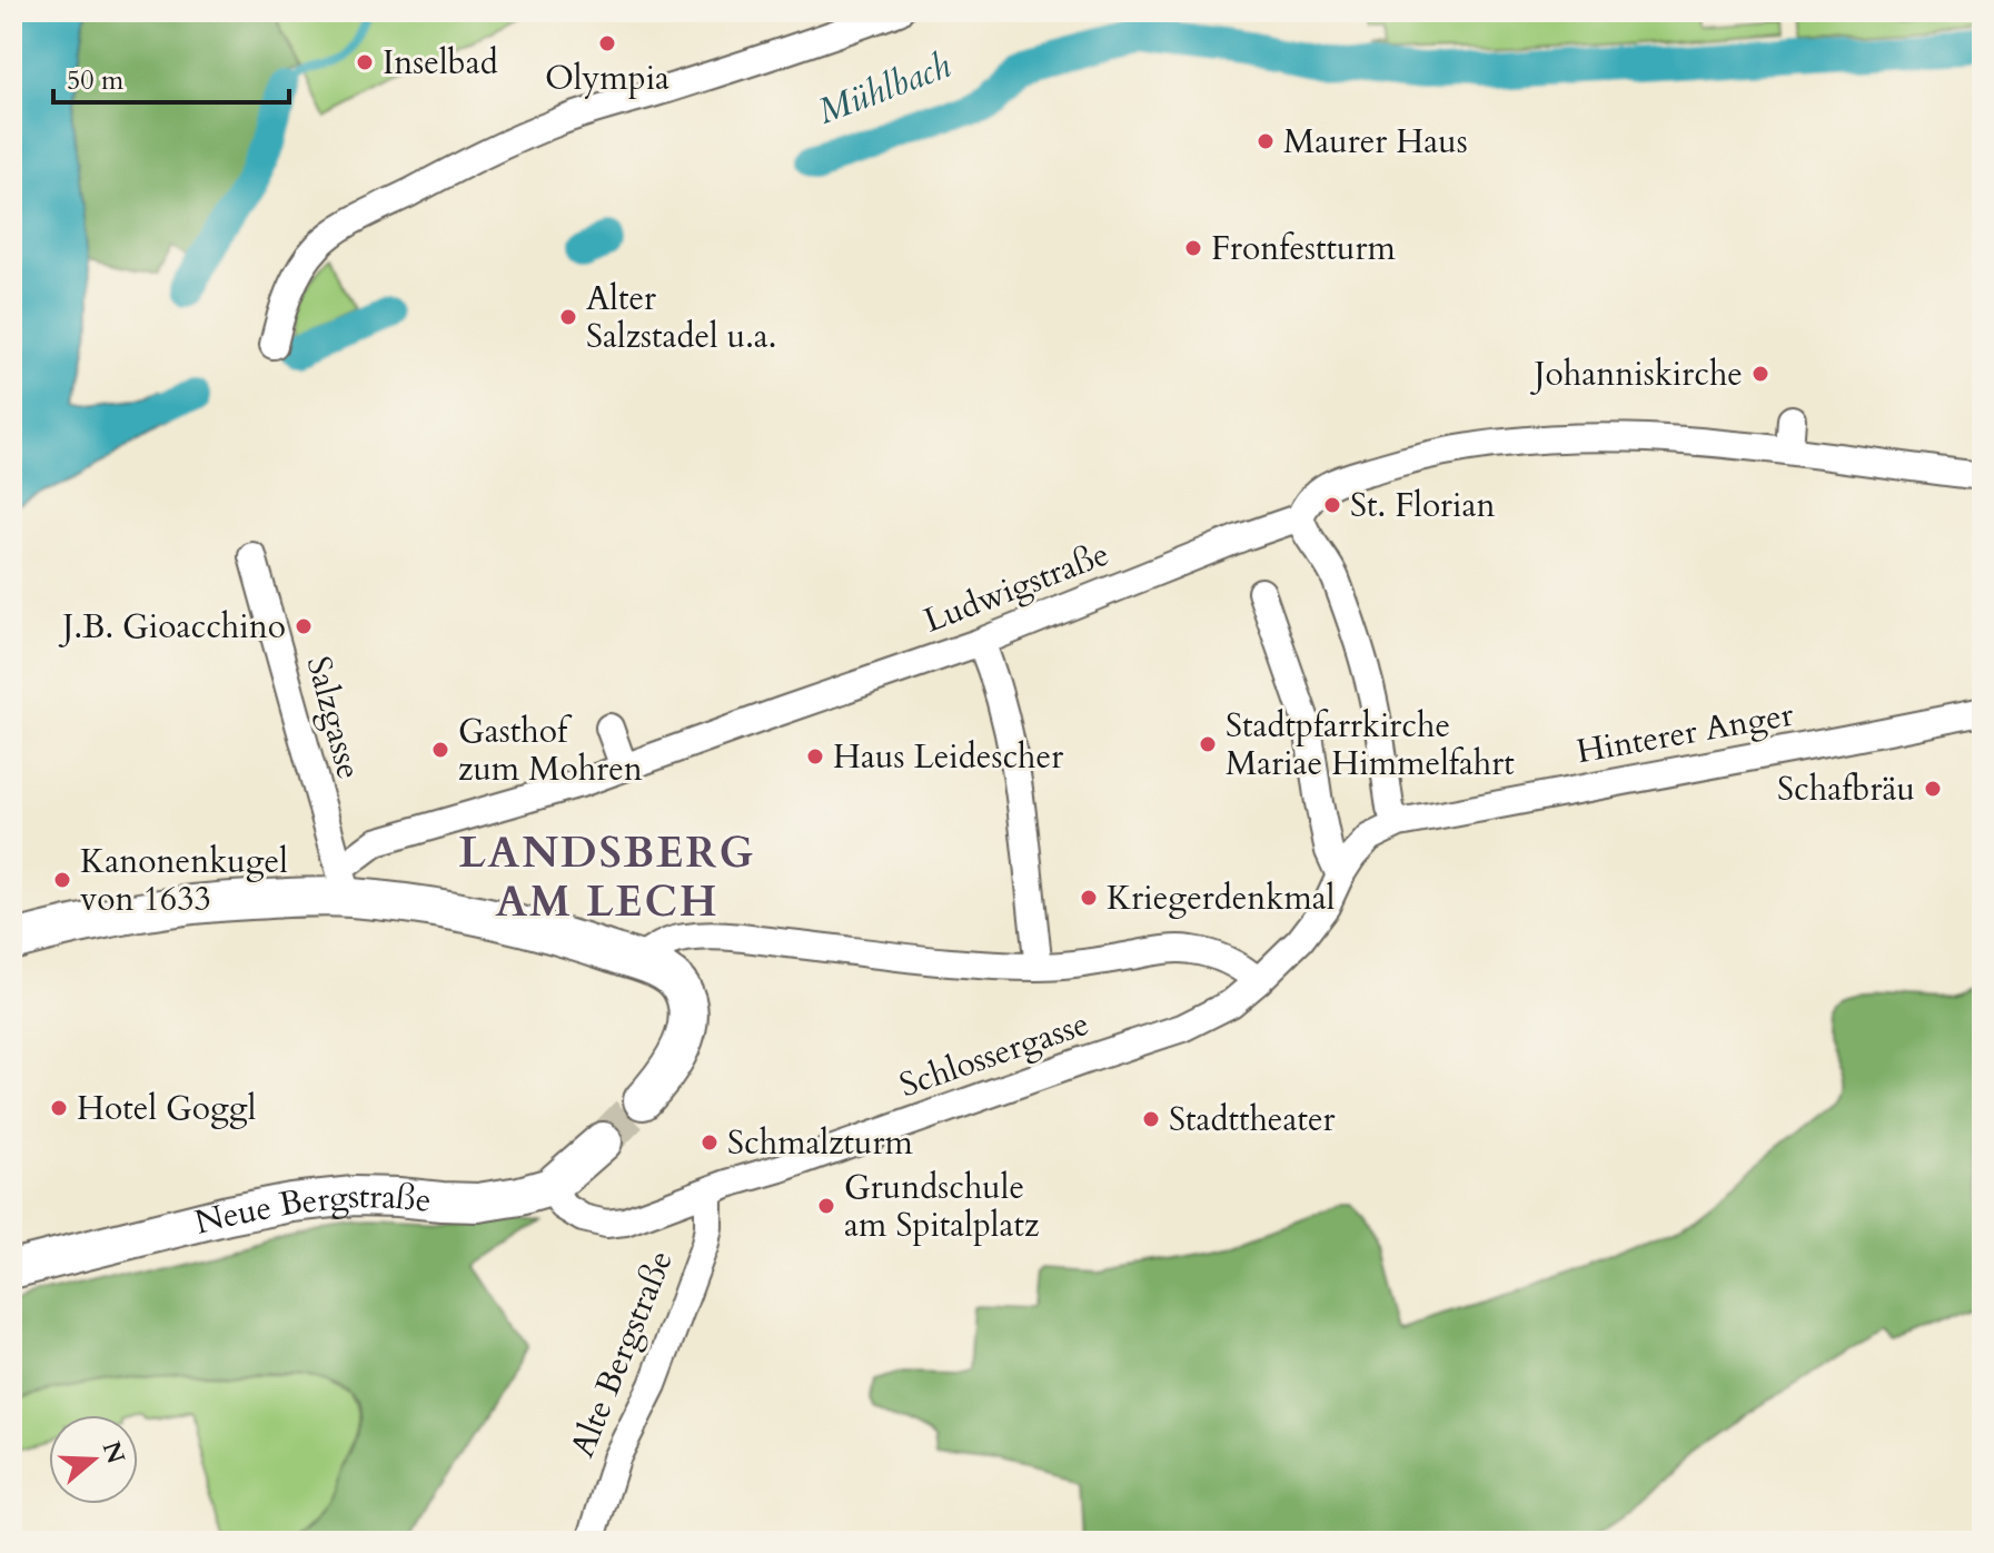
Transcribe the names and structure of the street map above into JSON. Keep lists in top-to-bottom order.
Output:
{
  "streets": {
    "main road": ["Neue Bergstraße"],
    "street": [
      "Ludwigstraße",
      "Salzgasse",
      "Hinterer Anger",
      "Schlossergasse",
      "Alte Bergstraße"
    ]
  },
  "crossings": [
    ["Ludwigstraße", "Salzgasse"],
    ["Hinterer Anger", "Schlossergasse"],
    ["Schlossergasse", "Neue Bergstraße"],
    ["Schlossergasse", "Alte Bergstraße"]
  ],
  "districts": ["LANDSBERG AM LECH"],
  "water": ["Mühlbach"],
  "places": [
    "Olympia",
    "Inselbad",
    "Maurer Haus",
    "Fronfestturm",
    "Alter Salzstadel u.a.",
    "Johanniskirche",
    "St. Florian",
    "J.B. Gioacchino",
    "Stadtpfarrkirche Mariae Himmelfahrt",
    "Gasthof zum Mohren",
    "Haus Leidescher",
    "Schafbräu",
    "Kanonenkugel von 1633",
    "Kriegerdenkmal",
    "Hotel Goggl",
    "Stadttheater",
    "Schmalzturm",
    "Grundschule am Spitalplatz"
  ],
  "scale_bar": "50 m",
  "north": "right"
}
